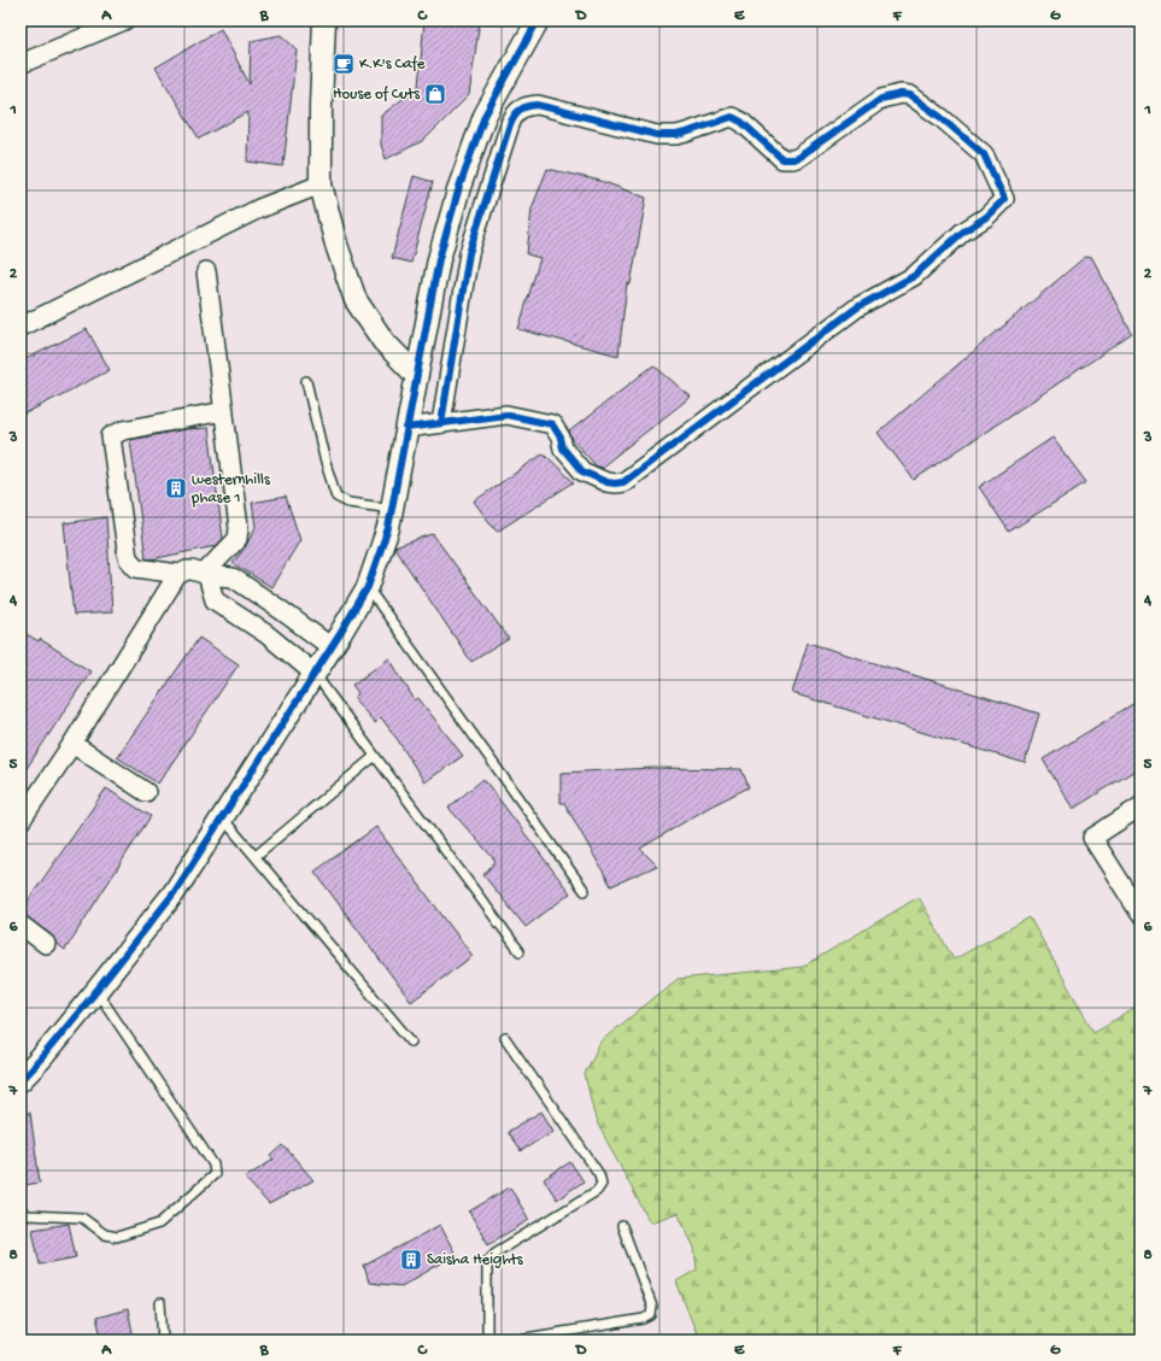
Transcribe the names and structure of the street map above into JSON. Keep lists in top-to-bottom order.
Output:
{
  "places": {
    "cafe": ["K.K's Cafe"],
    "shop": ["House of Cuts"],
    "building": ["westernhills phase 1", "Saisha Heights"]
  },
  "grid": {
    "columns": [
      "A",
      "B",
      "C",
      "D",
      "E",
      "F",
      "G"
    ],
    "rows": [
      "1",
      "2",
      "3",
      "4",
      "5",
      "6",
      "7",
      "8"
    ]
  }
}
